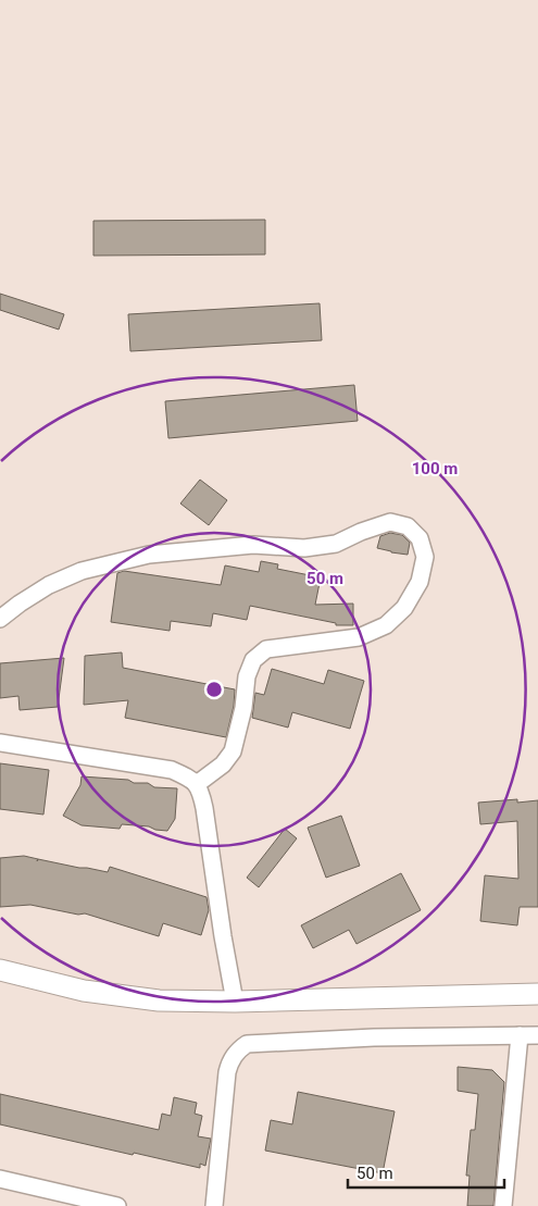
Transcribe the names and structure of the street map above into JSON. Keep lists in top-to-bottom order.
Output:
{
  "scale_bar": "50 m",
  "rings": ["100 m", "50 m"]
}
